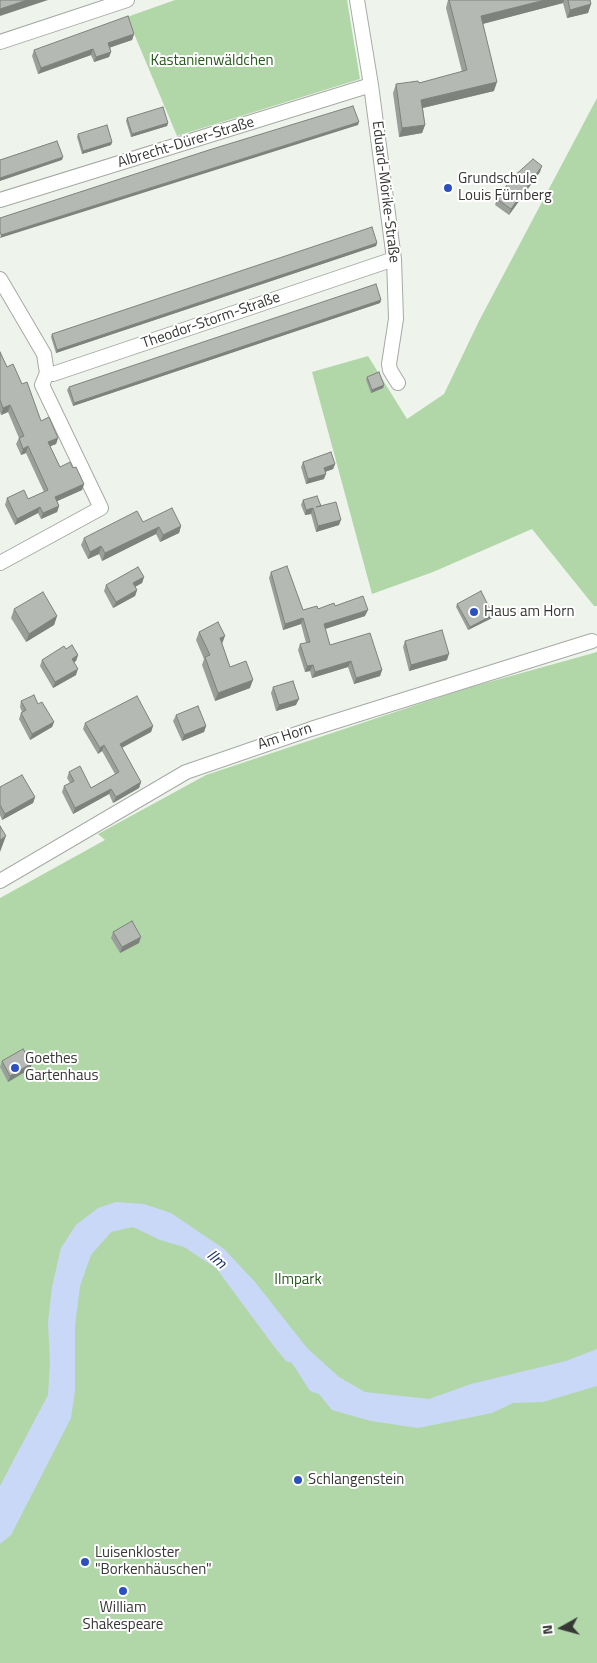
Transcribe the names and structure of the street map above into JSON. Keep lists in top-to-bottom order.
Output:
{
  "streets": {
    "street": [
      "Albrecht-Dürer-Straße",
      "Eduard-Mörike-Straße",
      "Theodor-Storm-Straße",
      "Am Horn"
    ]
  },
  "crossings": [
    ["Albrecht-Dürer-Straße", "Eduard-Mörike-Straße"],
    ["Eduard-Mörike-Straße", "Theodor-Storm-Straße"]
  ],
  "water": ["Ilm"],
  "parks": ["Kastanienwäldchen", "Ilmpark"],
  "places": [
    "Grundschule Louis Fürnberg",
    "Haus am Horn",
    "Goethes Gartenhaus",
    "Schlangenstein",
    "Luisenkloster \"Borkenhäuschen\"",
    "William Shakespeare"
  ],
  "north": "left"
}
